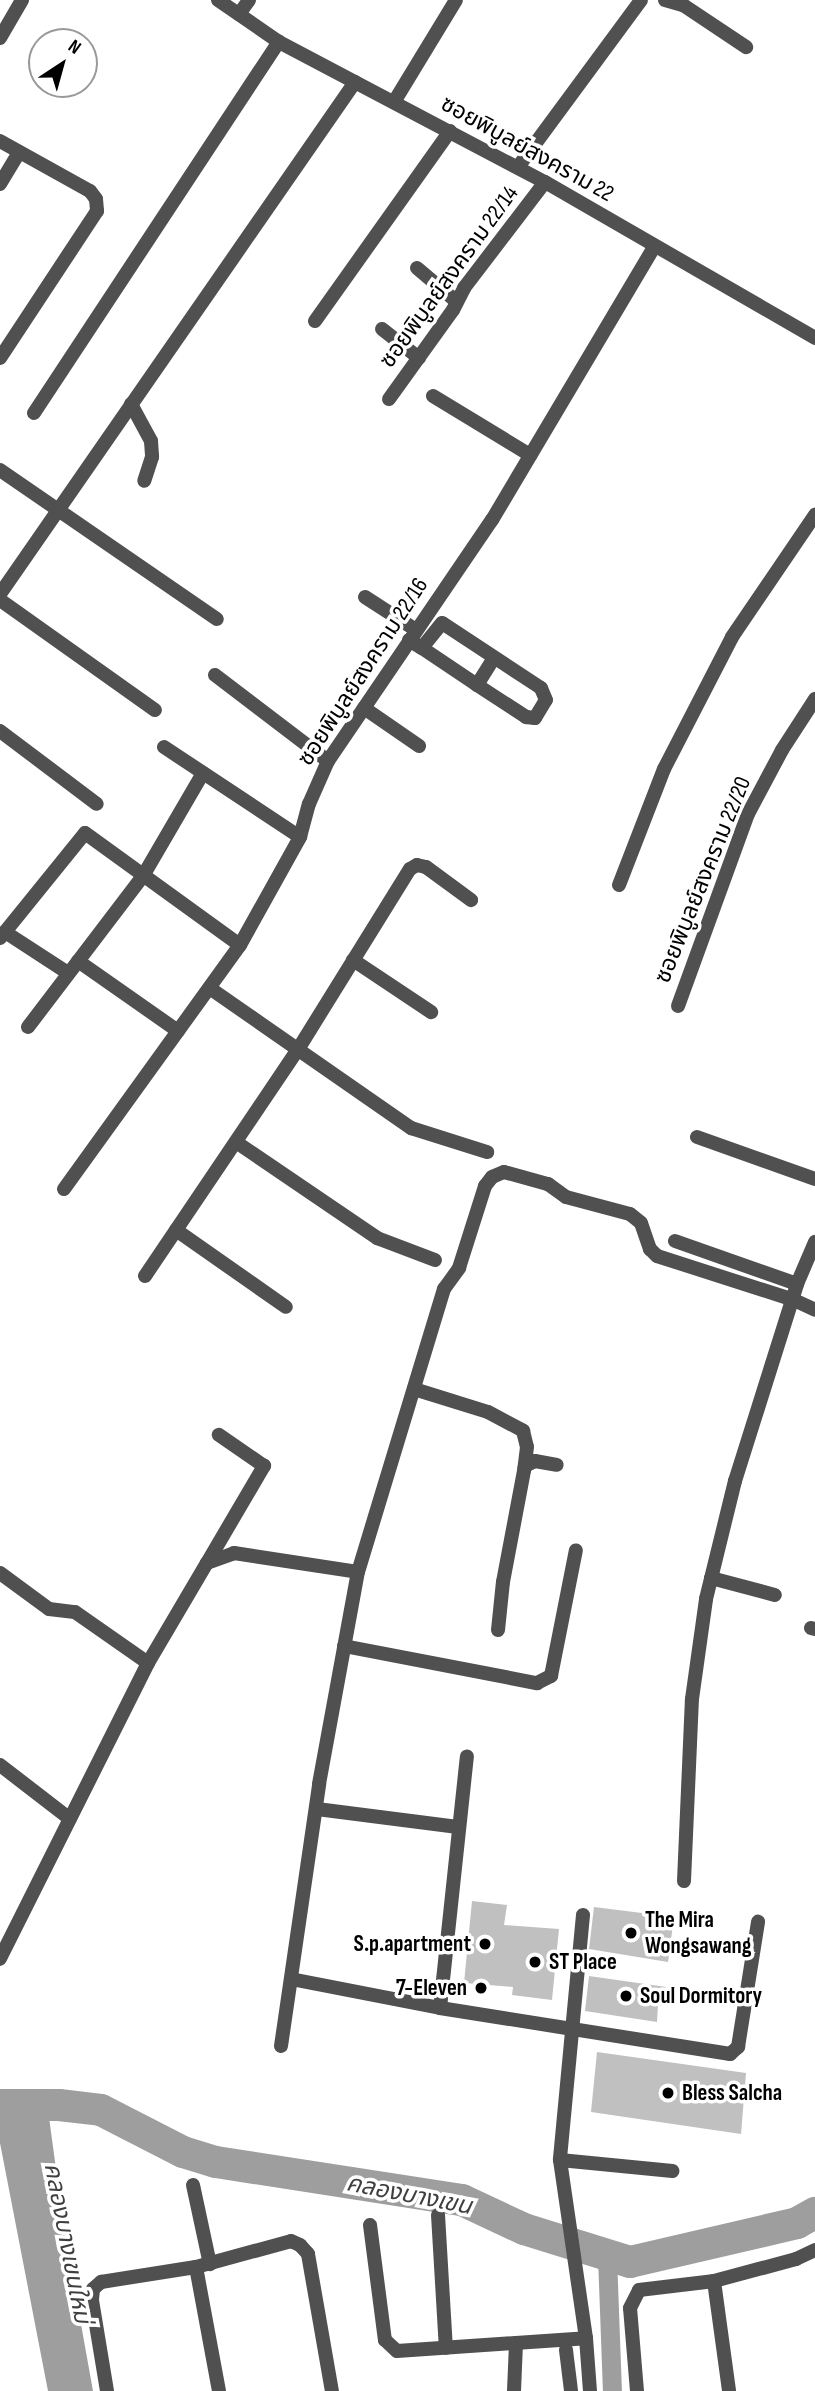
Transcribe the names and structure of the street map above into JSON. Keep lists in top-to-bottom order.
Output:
{
  "streets": {
    "street": [
      "ซอยพิบูลย์สงคราม 22",
      "ซอยพิบูลย์สงคราม 22/14",
      "ซอยพิบูลย์สงคราม 22/16",
      "ซอยพิบูลย์สงคราม 22/20"
    ]
  },
  "crossings": [
    ["ซอยพิบูลย์สงคราม 22", "ซอยพิบูลย์สงคราม 22/14"],
    ["ซอยพิบูลย์สงคราม 22", "ซอยพิบูลย์สงคราม 22/16"]
  ],
  "water": ["คลองบางเขน", "คลองบางเขนใหม่"],
  "places": [
    "The Mira Wongsawang",
    "S.p.apartment",
    "ST Place",
    "7-Eleven",
    "Soul Dormitory",
    "Bless Salcha"
  ],
  "north": "top right"
}
